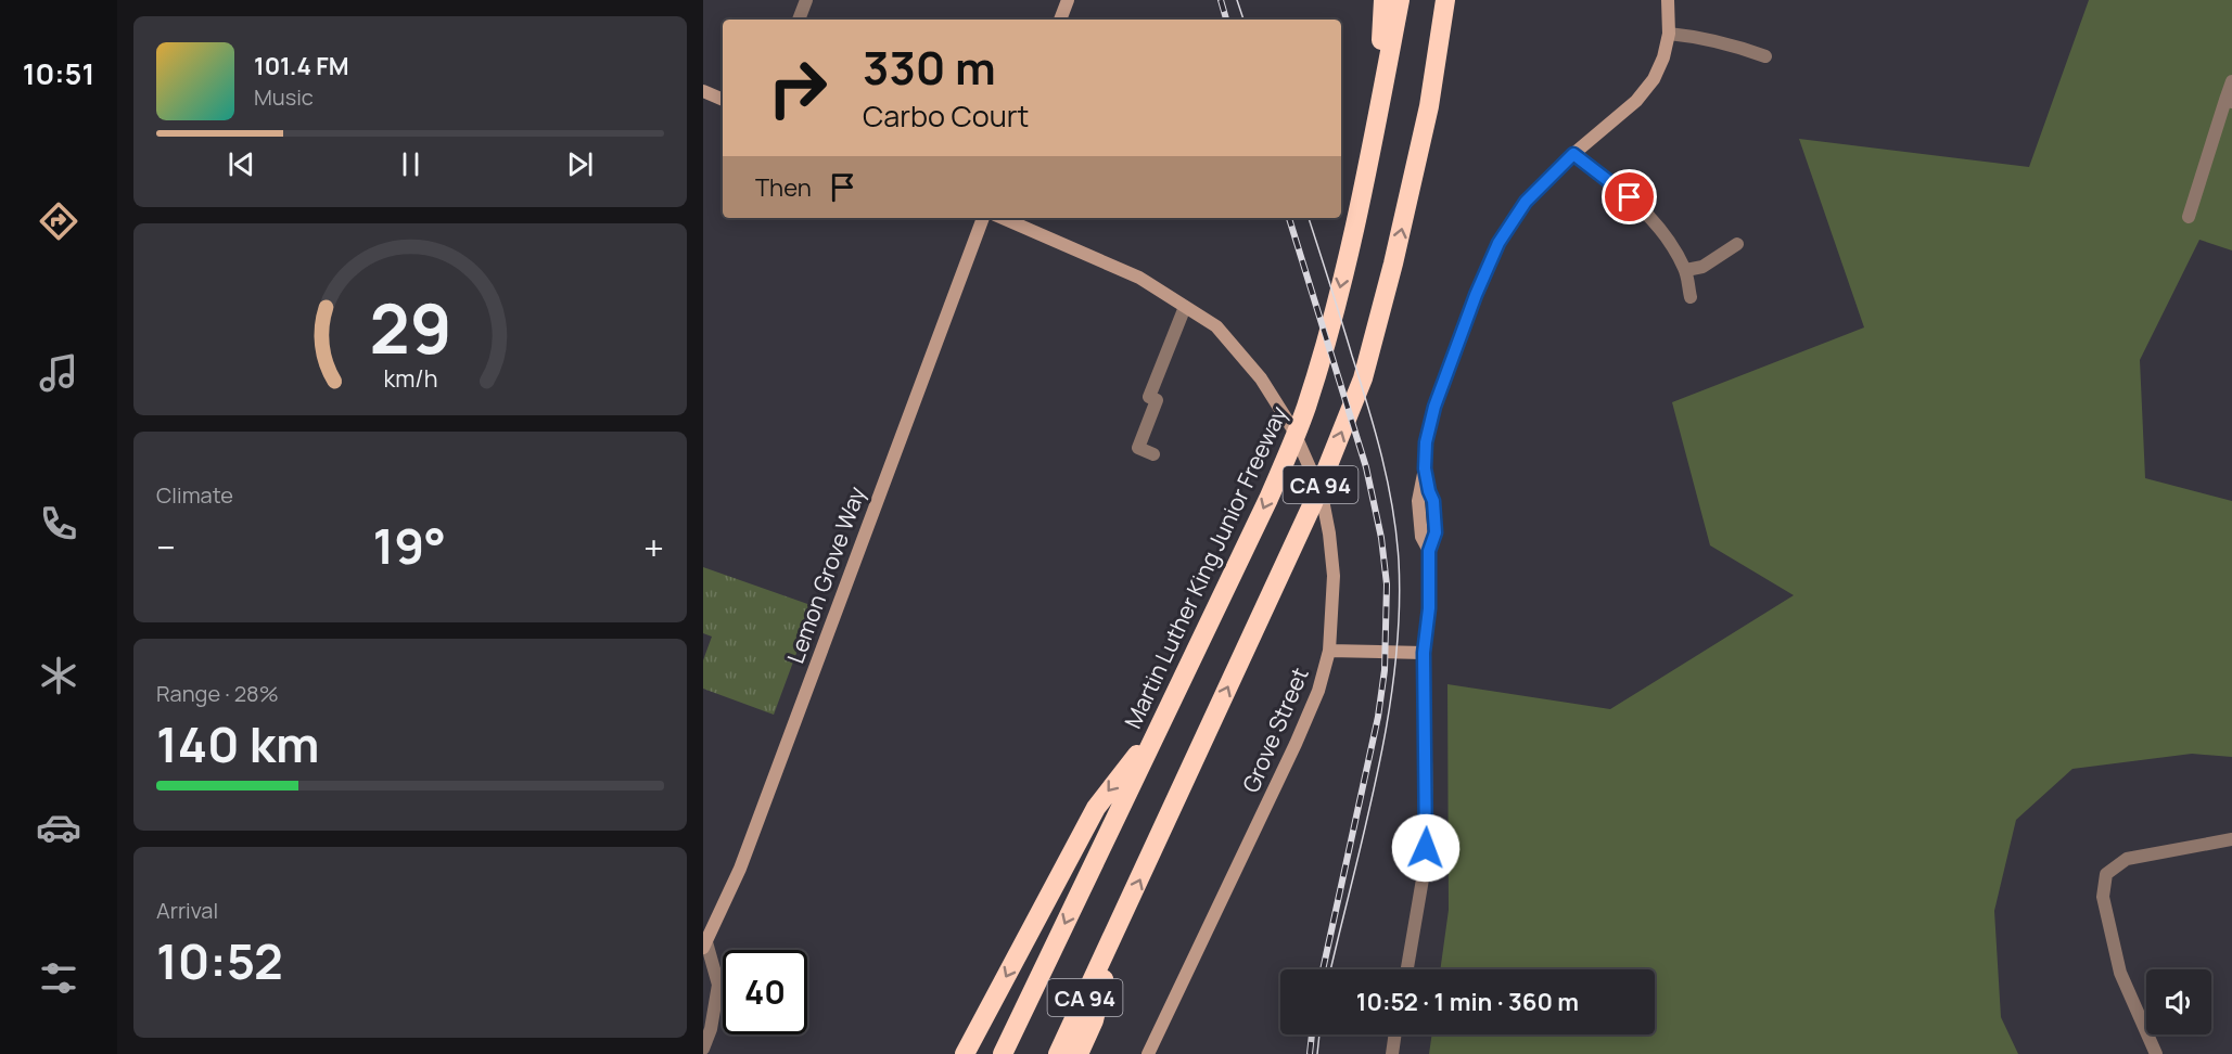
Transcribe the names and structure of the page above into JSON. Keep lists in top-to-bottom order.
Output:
{
  "streets": {
    "highway": ["CA 94", "Martin Luther King Junior Freeway"],
    "main road": ["Lemon Grove Way", "Grove Street"]
  },
  "page": {
    "tabs": "10:51",
    "turn": ["330 m", "Carbo Court"],
    "song": ["101.4 FM", "Music"],
    "then": "Then",
    "tile": [
      "Climate",
      ["Range · 28%", "140 km"],
      ["Arrival", "10:52"]
    ],
    "heat": ["−", "19°", "+"],
    "limit": "40",
    "trip": "10:52 · 1 min · 360 m",
    "gauge": ["29", "km/h"]
  }
}
